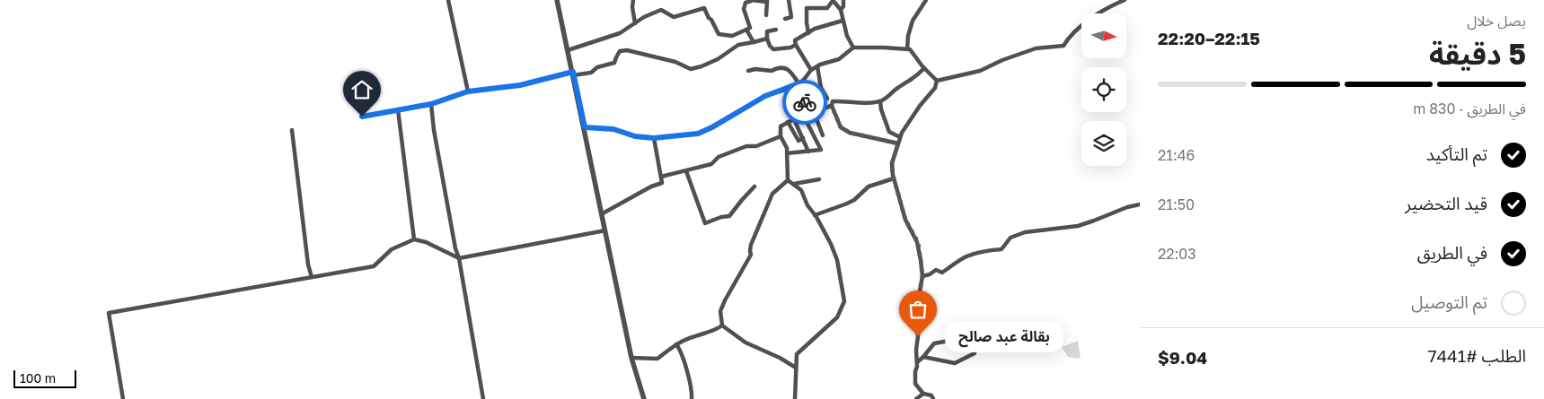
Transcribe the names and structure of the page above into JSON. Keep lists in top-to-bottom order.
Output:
{
  "places": ["بقالة عبد صالح"],
  "scale_bar": "100 m",
  "north": "right",
  "page": {
    "heading": ["5 دقيقة", "يصل خلال", "22:15–22:20"],
    "panel": ["الطلب #7441", "$9.04"],
    "bar": "في الطريق · 830 m",
    "list": [
      ["تم التأكيد", "21:46"],
      ["قيد التحضير", "21:50"],
      ["في الطريق", "22:03"],
      "تم التوصيل"
    ],
    "bubble": "بقالة عبد صالح",
    "scale": "100 m"
  }
}
